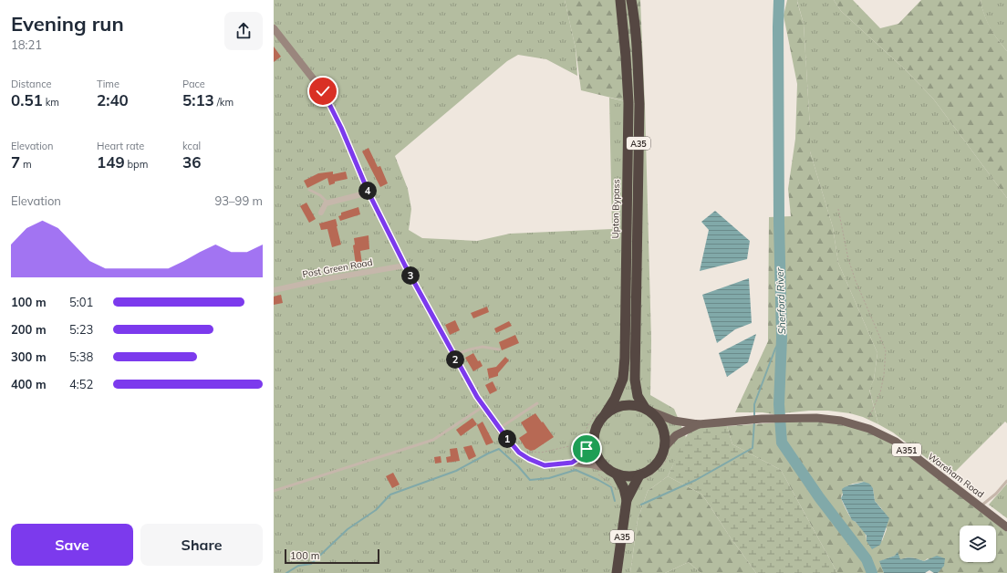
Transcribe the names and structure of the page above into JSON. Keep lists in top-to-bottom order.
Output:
{
  "streets": {
    "highway": ["A35", "Upton Bypass"],
    "main road": ["A351", "Wareham Road"],
    "street": ["Post Green Road"]
  },
  "crossings": [
    ["A35", "Upton Bypass"],
    ["A35", "A351"],
    ["Upton Bypass", "A351"],
    ["A351", "Wareham Road"]
  ],
  "water": ["Sherford River"],
  "scale_bar": "100 m",
  "page": {
    "heading": ["Evening run", "18:21"],
    "stats": [
      ["Distance", "0.51 km"],
      ["Time", "2:40"],
      ["Pace", "5:13 /km"],
      ["Elevation", "7 m"],
      ["Heart rate", "149 bpm"],
      ["kcal", "36"]
    ],
    "pins": [
      "4",
      "3",
      "2",
      "1"
    ],
    "chart": ["Elevation", "93–99 m"],
    "list": [
      {
        "name": "100 m",
        "note": "5:01"
      },
      {
        "name": "200 m",
        "note": "5:23"
      },
      {
        "name": "300 m",
        "note": "5:38"
      },
      {
        "name": "400 m",
        "note": "4:52"
      }
    ],
    "buttons": ["Save", "Share"],
    "scale": "100 m"
  }
}
